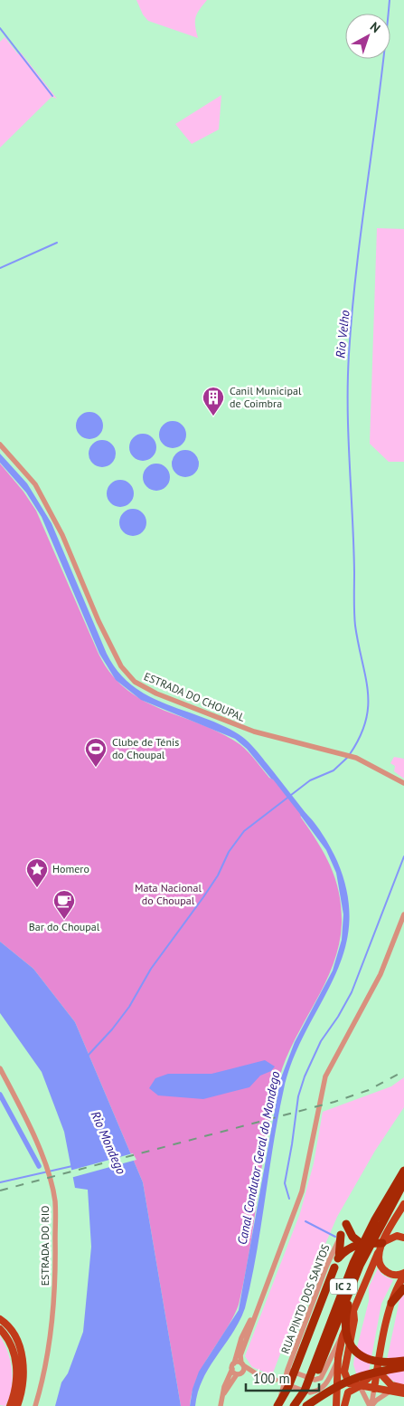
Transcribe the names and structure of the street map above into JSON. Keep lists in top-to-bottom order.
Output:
{
  "streets": {
    "highway": ["IC 2"],
    "street": ["ESTRADA DO CHOUPAL", "ESTRADA DO RIO", "RUA PINTO DOS SANTOS"]
  },
  "water": ["Rio Velho", "Rio Mondego", "Canal Condutor Geral do Mondego"],
  "parks": ["Mata Nacional do Choupal"],
  "places": {
    "building": ["Canil Municipal de Coimbra"],
    "sports": ["Clube de Ténis do Choupal"],
    "place": ["Homero"],
    "cafe": ["Bar do Choupal"]
  },
  "scale_bar": "100 m",
  "north": "top right"
}
